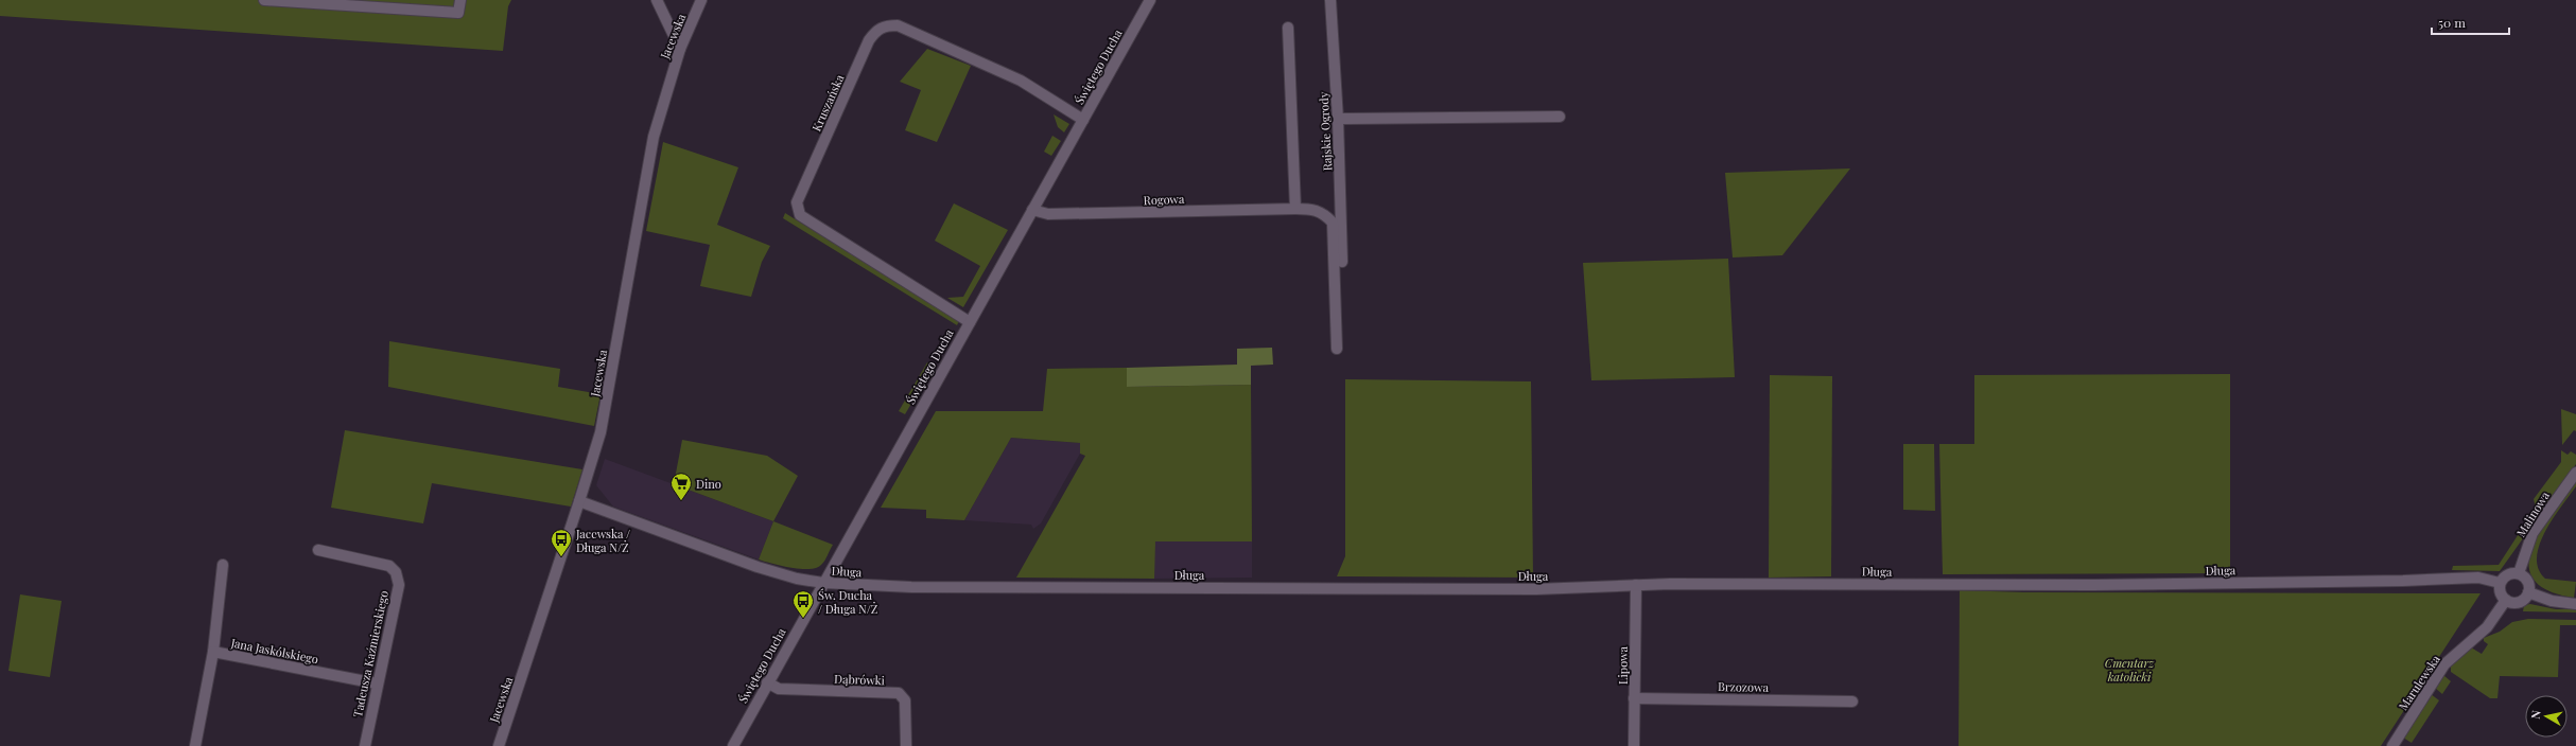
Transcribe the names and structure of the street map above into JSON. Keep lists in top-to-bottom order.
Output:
{
  "streets": {
    "street": [
      "Jacewska",
      "Świętego Ducha",
      "Kruszańska",
      "Rajskie Ogrody",
      "Rogowa",
      "Malinowa",
      "Długa",
      "Jana Jaskólskiego",
      "Tadeusza Kaźmierskiego",
      "Lipowa",
      "Dąbrówki",
      "Marulewska",
      "Brzozowa"
    ]
  },
  "crossings": [
    ["Jacewska", "Długa"],
    ["Świętego Ducha", "Kruszańska"],
    ["Świętego Ducha", "Rogowa"],
    ["Świętego Ducha", "Długa"],
    ["Świętego Ducha", "Dąbrówki"],
    ["Malinowa", "Długa"],
    ["Malinowa", "Marulewska"],
    ["Długa", "Lipowa"],
    ["Długa", "Marulewska"],
    ["Jana Jaskólskiego", "Tadeusza Kaźmierskiego"],
    ["Lipowa", "Brzozowa"]
  ],
  "parks": ["Cmentarz katolicki"],
  "places": {
    "supermarket": ["Dino"],
    "bus stop": ["Jacewska / Długa N/Ż", "Św. Ducha / Długa N/Ż"]
  },
  "scale_bar": "50 m",
  "north": "left"
}
